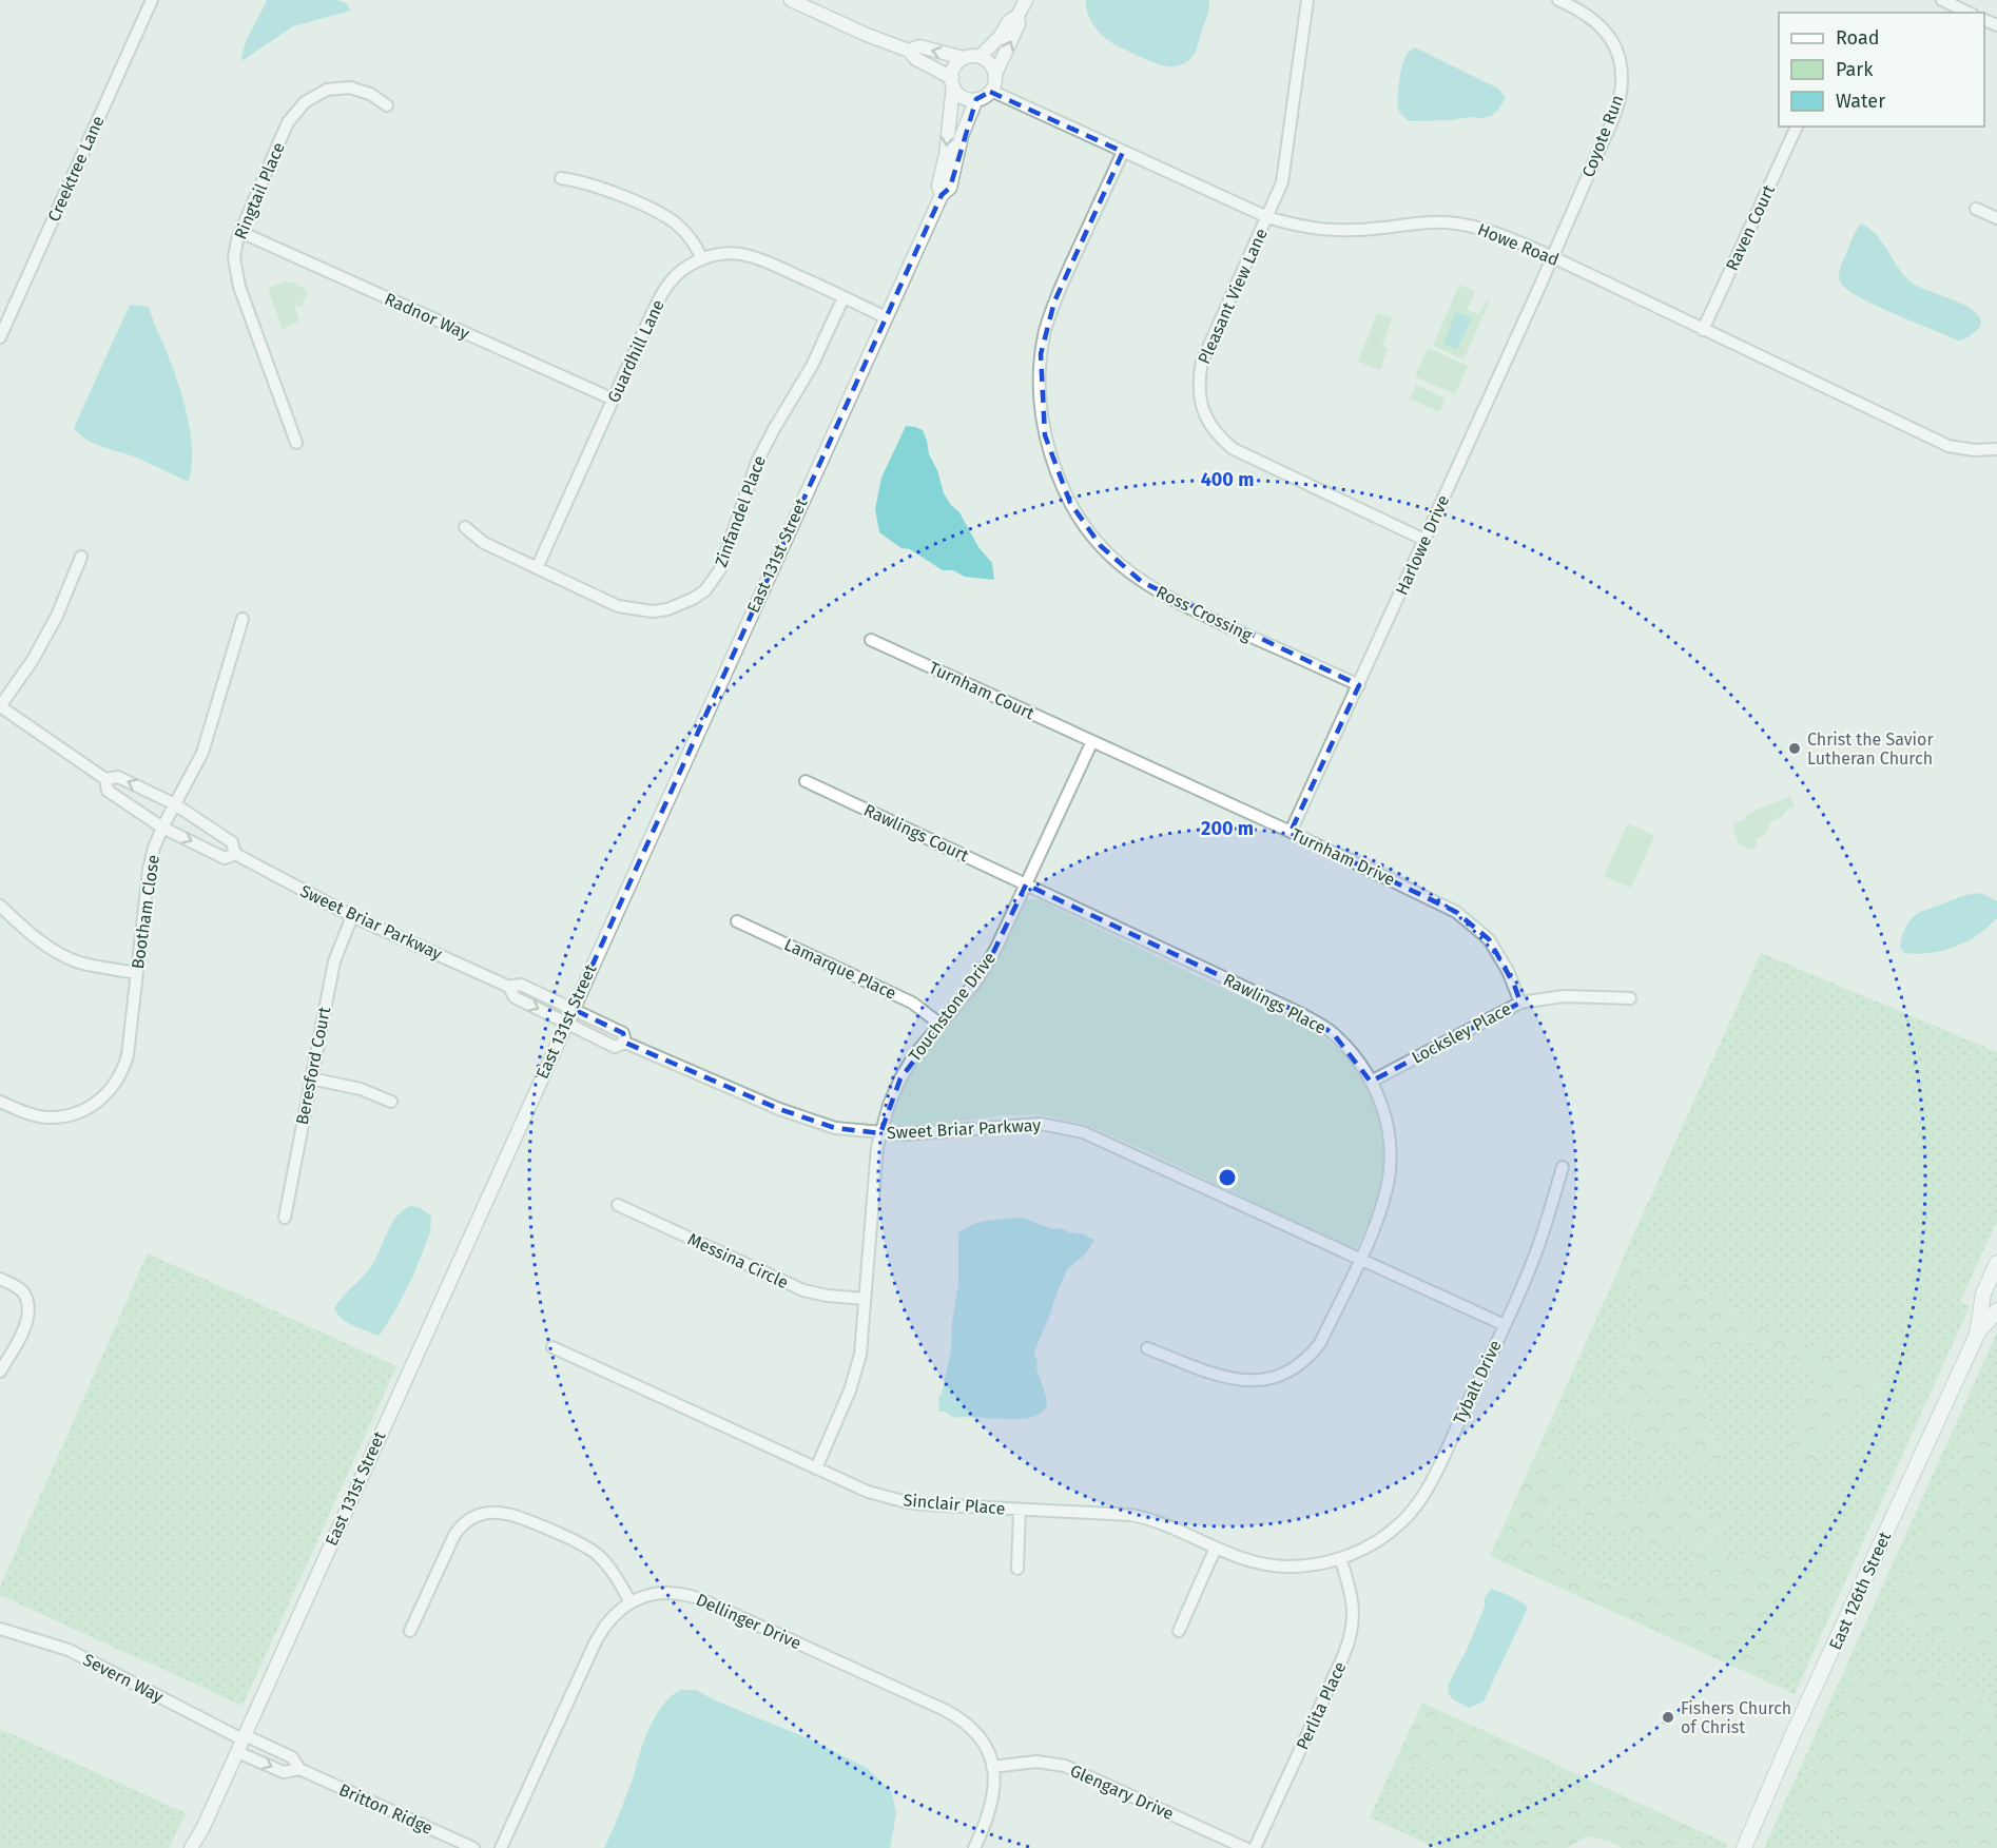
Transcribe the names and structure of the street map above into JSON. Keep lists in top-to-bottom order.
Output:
{
  "streets": {
    "main road": ["East 126th Street"],
    "street": [
      "Coyote Run",
      "Creektree Lane",
      "Ringtail Place",
      "Raven Court",
      "Howe Road",
      "Pleasant View Lane",
      "Radnor Way",
      "Guardhill Lane",
      "Zinfandel Place",
      "Harlowe Drive",
      "East 131st Street",
      "Ross Crossing",
      "Turnham Court",
      "Rawlings Court",
      "Turnham Drive",
      "Bootham Close",
      "Sweet Briar Parkway",
      "Lamarque Place",
      "Rawlings Place",
      "Touchstone Drive",
      "Locksley Place",
      "Beresford Court",
      "Messina Circle",
      "Tybalt Drive",
      "Sinclair Place",
      "Dellinger Drive",
      "Severn Way",
      "Perlita Place",
      "Glengary Drive",
      "Britton Ridge"
    ]
  },
  "crossings": [
    ["Coyote Run", "Howe Road"],
    ["Coyote Run", "Harlowe Drive"],
    ["Ringtail Place", "Radnor Way"],
    ["Raven Court", "Howe Road"],
    ["Howe Road", "Pleasant View Lane"],
    ["Howe Road", "Harlowe Drive"],
    ["Howe Road", "East 131st Street"],
    ["Howe Road", "Ross Crossing"],
    ["Pleasant View Lane", "Harlowe Drive"],
    ["Radnor Way", "Guardhill Lane"],
    ["Guardhill Lane", "Zinfandel Place"],
    ["Guardhill Lane", "East 131st Street"],
    ["Harlowe Drive", "Ross Crossing"],
    ["Harlowe Drive", "Turnham Drive"],
    ["East 131st Street", "Sweet Briar Parkway"],
    ["East 131st Street", "Severn Way"],
    ["East 131st Street", "Britton Ridge"],
    ["Turnham Court", "Turnham Drive"],
    ["Turnham Court", "Touchstone Drive"],
    ["Rawlings Court", "Rawlings Place"],
    ["Rawlings Court", "Touchstone Drive"],
    ["Turnham Drive", "Touchstone Drive"],
    ["Turnham Drive", "Locksley Place"],
    ["Bootham Close", "Sweet Briar Parkway"],
    ["Sweet Briar Parkway", "Rawlings Place"],
    ["Sweet Briar Parkway", "Touchstone Drive"],
    ["Sweet Briar Parkway", "Beresford Court"],
    ["Sweet Briar Parkway", "Tybalt Drive"],
    ["Lamarque Place", "Touchstone Drive"],
    ["Rawlings Place", "Touchstone Drive"],
    ["Rawlings Place", "Locksley Place"],
    ["Touchstone Drive", "Messina Circle"],
    ["Touchstone Drive", "Sinclair Place"],
    ["Tybalt Drive", "Sinclair Place"],
    ["Tybalt Drive", "Perlita Place"],
    ["Sinclair Place", "Perlita Place"],
    ["Dellinger Drive", "Glengary Drive"],
    ["Severn Way", "Britton Ridge"]
  ],
  "places": ["Christ the Savior Lutheran Church", "Fishers Church of Christ"],
  "legend": ["Road", "Park", "Water"],
  "rings": ["400 m", "200 m"]
}
